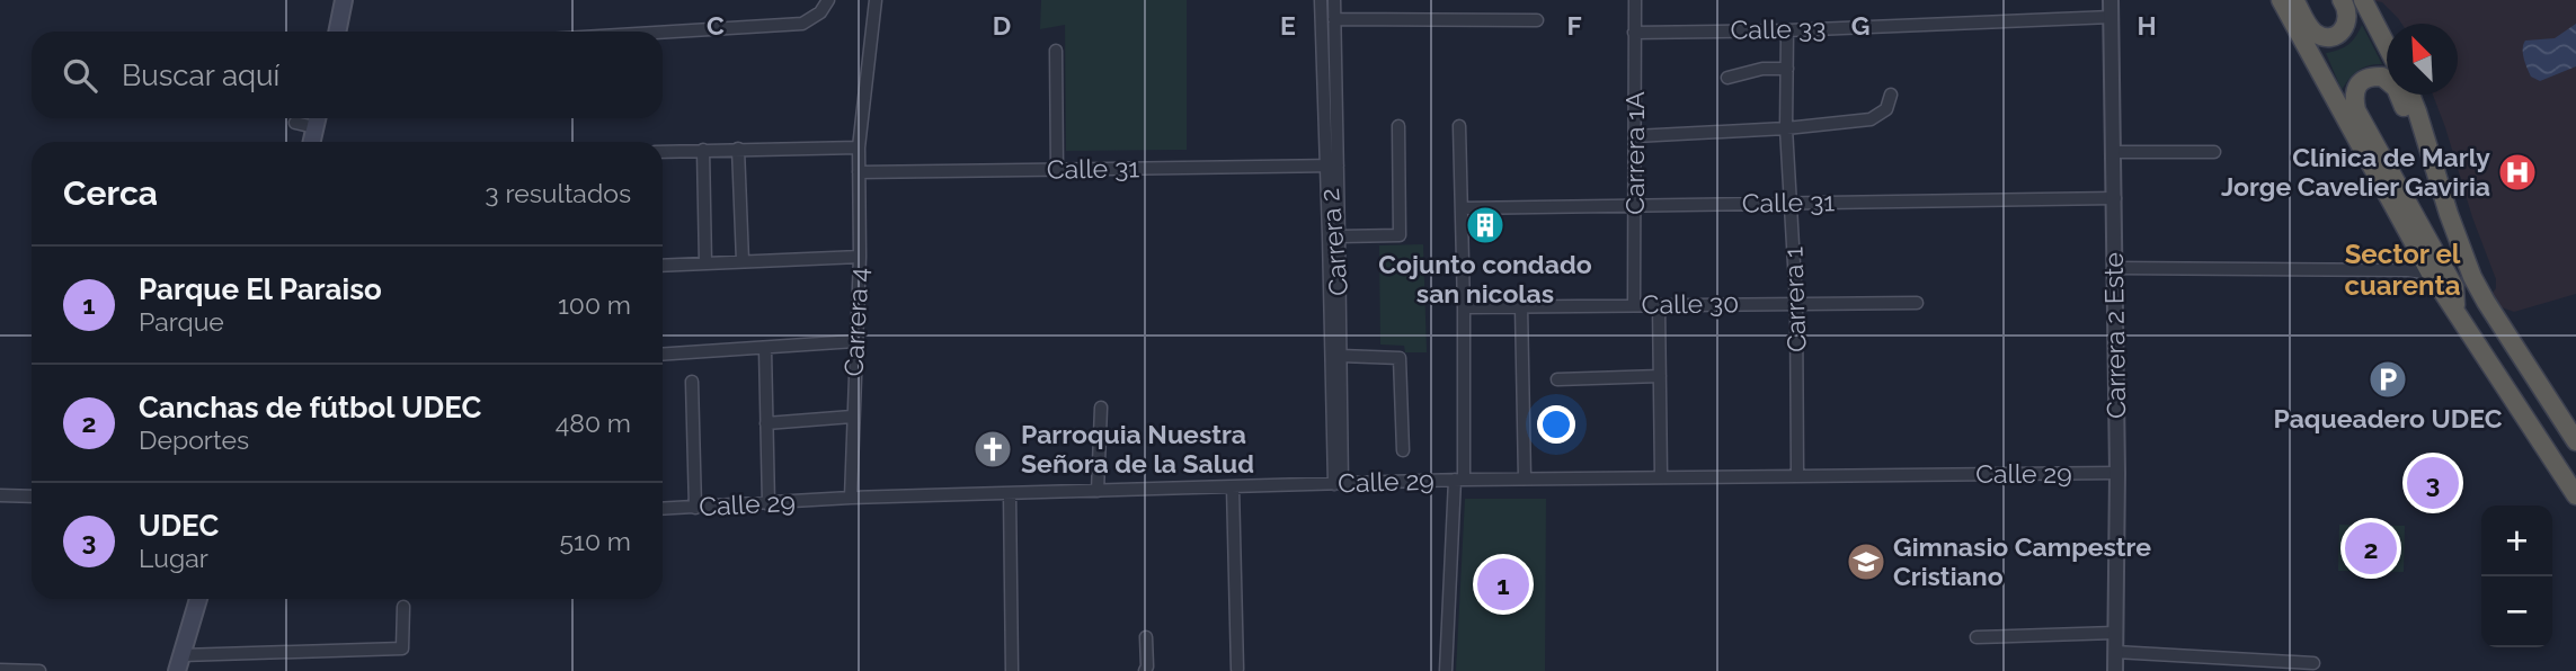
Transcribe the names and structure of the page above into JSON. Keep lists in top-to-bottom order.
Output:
{
  "streets": {
    "street": [
      "Calle 33",
      "Carrera 1A",
      "Calle 31",
      "Carrera 2",
      "Carrera 1",
      "Calle 30",
      "Carrera 4",
      "Carrera 2 Este",
      "Calle 29"
    ]
  },
  "crossings": [
    ["Calle 33", "Carrera 1A"],
    ["Calle 33", "Carrera 1"],
    ["Calle 33", "Carrera 2 Este"],
    ["Carrera 1A", "Calle 31"],
    ["Carrera 1A", "Calle 30"],
    ["Calle 31", "Carrera 2"],
    ["Calle 31", "Carrera 1"],
    ["Calle 31", "Carrera 4"],
    ["Calle 31", "Carrera 2 Este"],
    ["Carrera 2", "Calle 29"],
    ["Carrera 1", "Calle 30"],
    ["Carrera 1", "Calle 29"],
    ["Carrera 4", "Calle 29"],
    ["Carrera 2 Este", "Calle 29"]
  ],
  "districts": ["Sector el cuarenta"],
  "places": {
    "hospital": ["Clínica de Marly Jorge Cavelier Gaviria"],
    "building": ["Cojunto condado san nicolas"],
    "parking": ["Paqueadero UDEC"],
    "church": ["Parroquia Nuestra Señora de la Salud"],
    "school or university": ["Gimnasio Campestre Cristiano"]
  },
  "north": "top left",
  "page": {
    "search": "Buscar aquí",
    "heading": ["Cerca", "3 resultados"],
    "list": [
      {
        "mark": "1",
        "name": "Parque El Paraiso",
        "note": "Parque",
        "value": "100 m"
      },
      {
        "mark": "2",
        "name": "Canchas de fútbol UDEC",
        "note": "Deportes",
        "value": "480 m"
      },
      {
        "mark": "3",
        "name": "UDEC",
        "note": "Lugar",
        "value": "510 m"
      }
    ],
    "pins": ["3", "2", "1"],
    "map_buttons": ["+", "−"]
  },
  "grid": {
    "columns": [
      "C",
      "D",
      "E",
      "F",
      "G",
      "H"
    ]
  }
}
